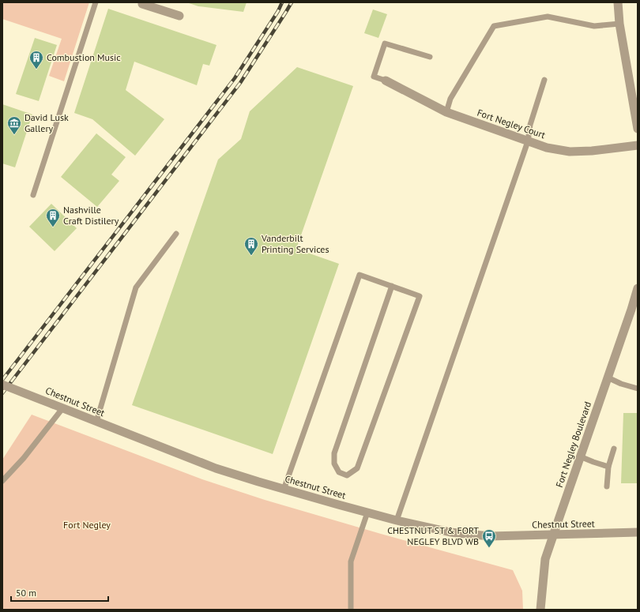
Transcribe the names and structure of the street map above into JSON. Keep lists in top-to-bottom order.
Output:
{
  "streets": {
    "street": ["Fort Negley Court", "Chestnut Street", "Fort Negley Boulevard"]
  },
  "crossings": [
    ["Chestnut Street", "Fort Negley Boulevard"]
  ],
  "parks": ["Fort Negley"],
  "places": {
    "building": ["Combustion Music", "Nashville Craft Distilery", "Vanderbilt Printing Services"],
    "museum": ["David Lusk Gallery"],
    "bus stop": ["CHESTNUT ST & FORT NEGLEY BLVD WB"]
  },
  "scale_bar": "50 m"
}
